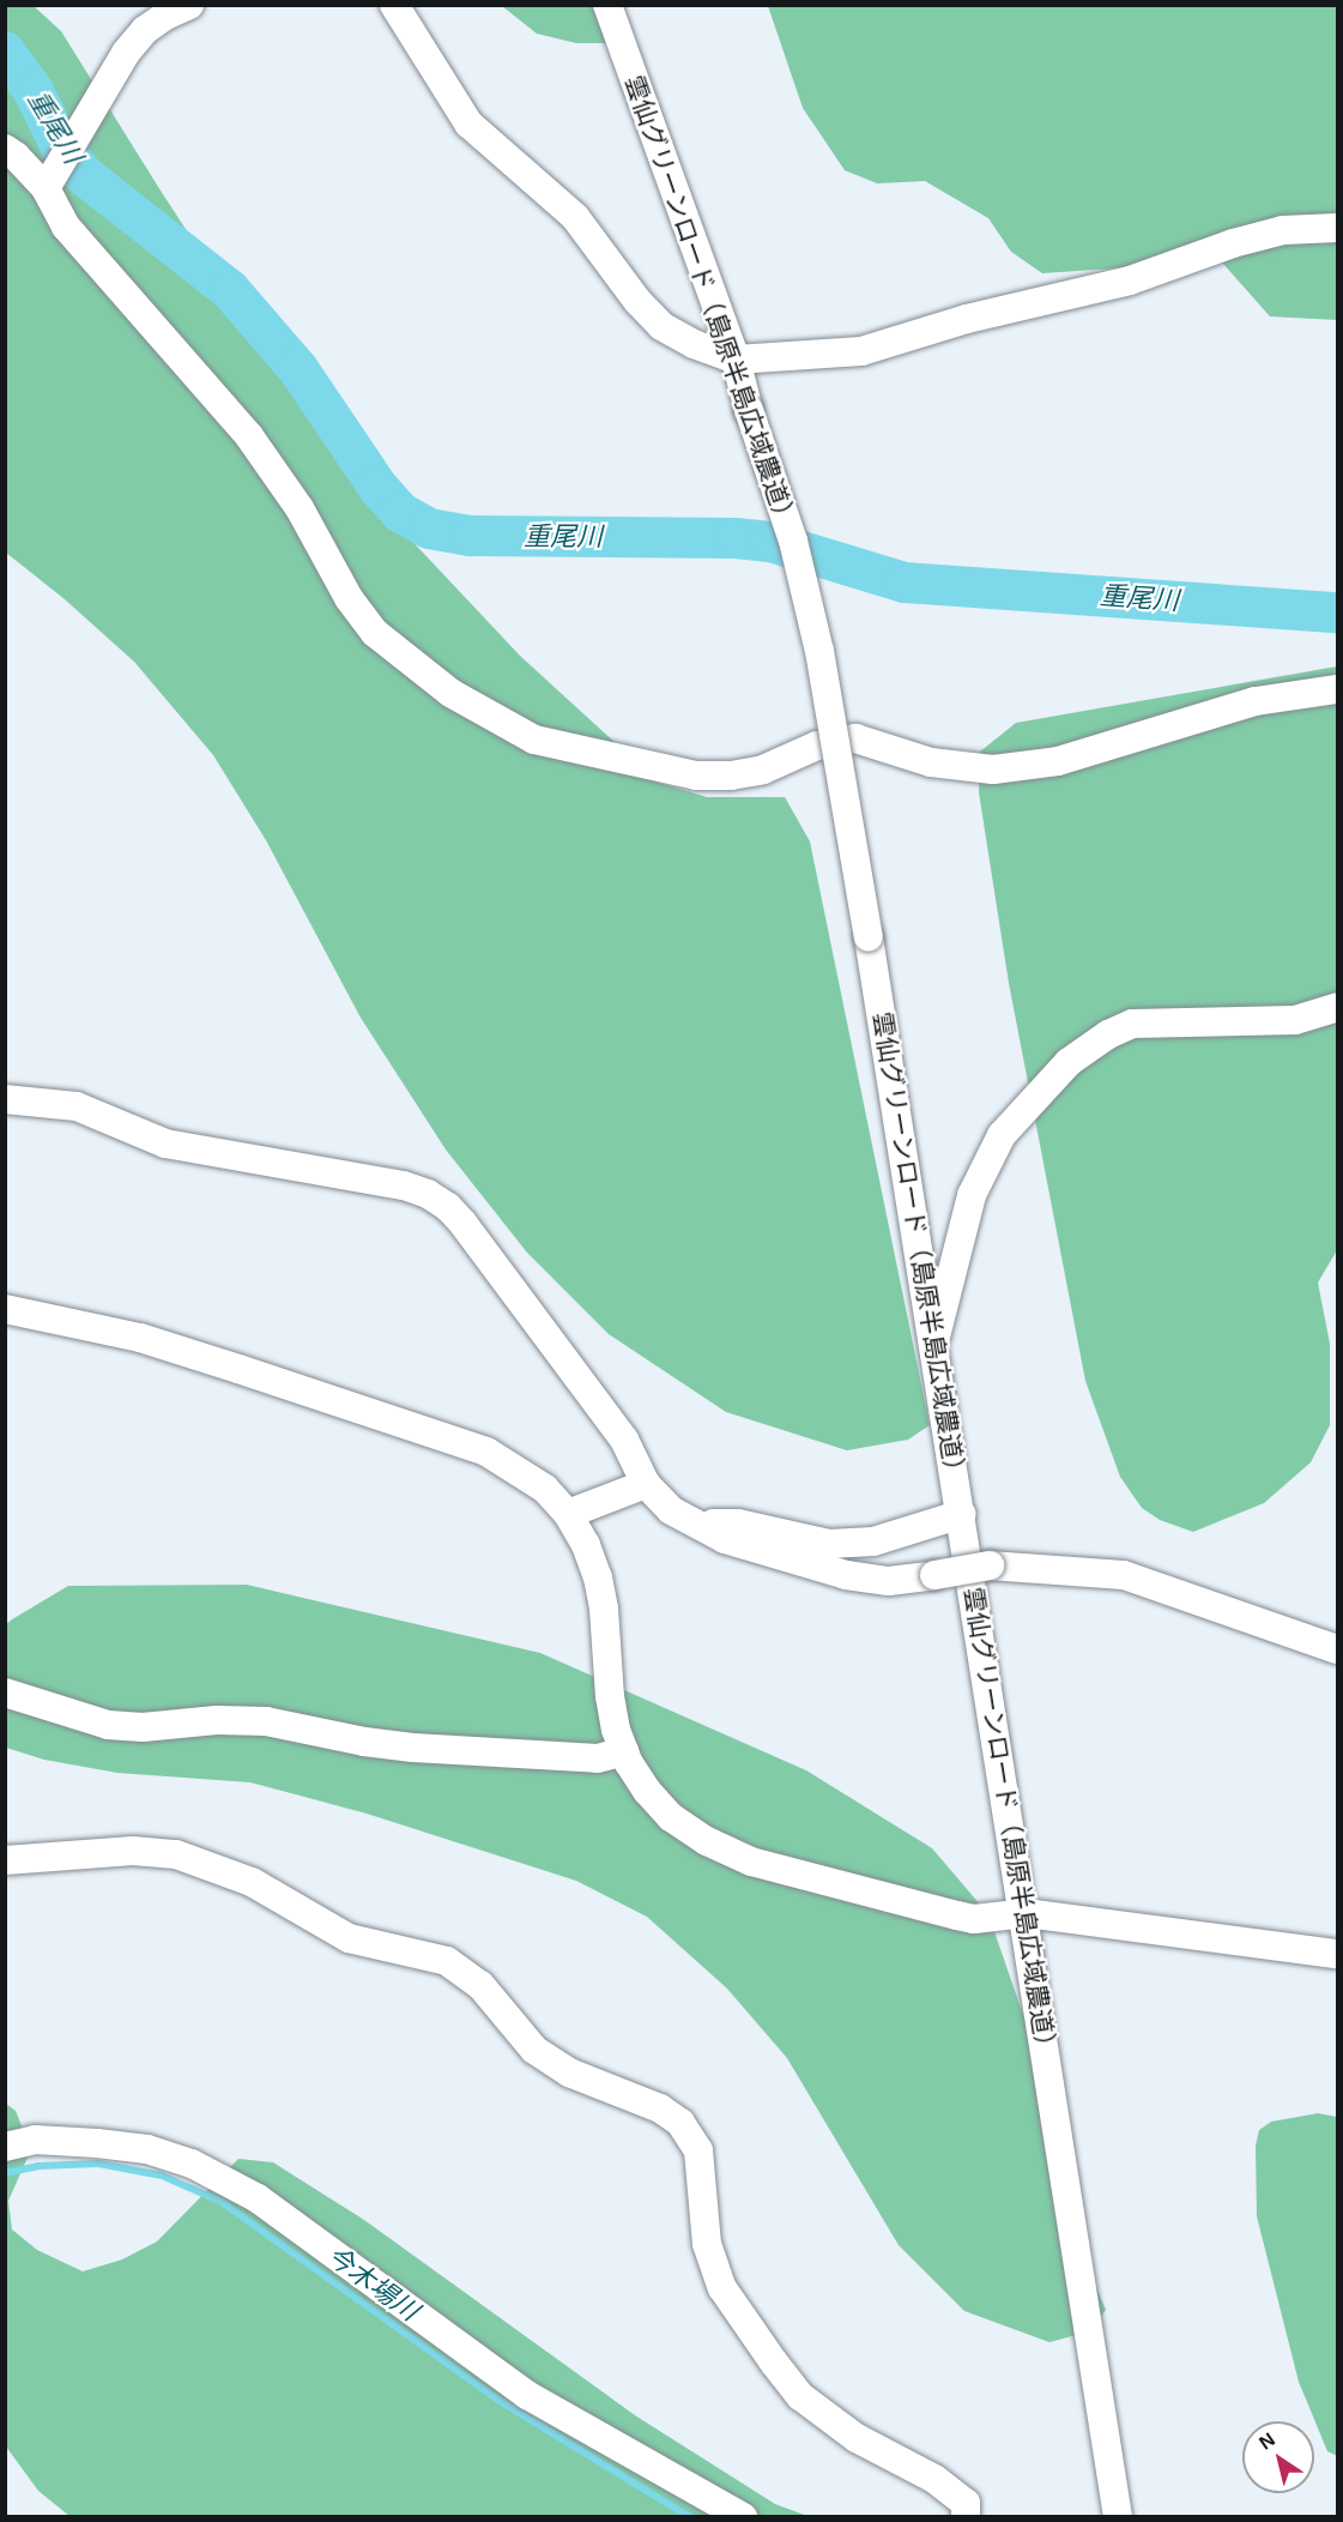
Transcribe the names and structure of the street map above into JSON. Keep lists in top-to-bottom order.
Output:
{
  "streets": {
    "street": ["雲仙グリーンロード（島原半島広域農道）"]
  },
  "water": ["重尾川", "今木場川"],
  "north": "top left"
}
